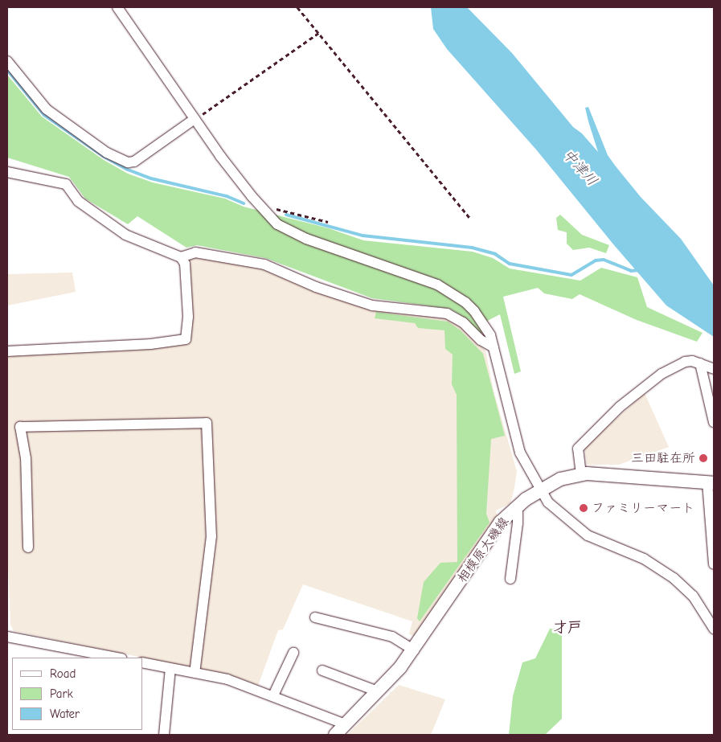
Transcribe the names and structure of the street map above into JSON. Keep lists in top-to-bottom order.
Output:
{
  "streets": {
    "main road": ["相模原大磯線"]
  },
  "districts": ["才戸"],
  "water": ["中津川"],
  "places": ["三田駐在所", "ファミリーマート"],
  "legend": ["Road", "Park", "Water"]
}
